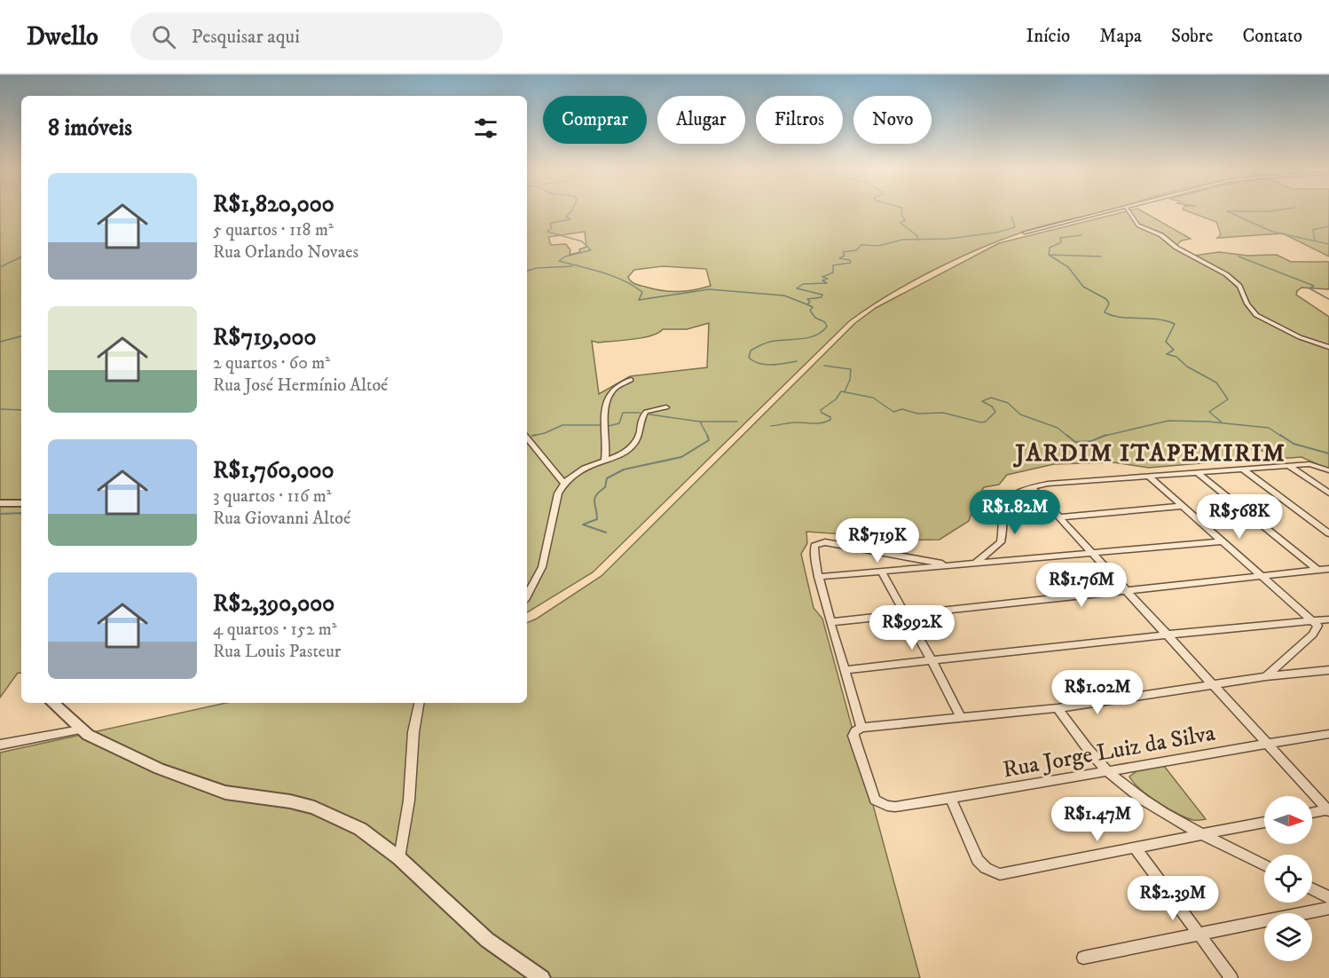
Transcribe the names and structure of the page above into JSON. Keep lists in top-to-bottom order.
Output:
{
  "streets": {
    "street": ["Rua Jorge Luiz da Silva"]
  },
  "districts": ["JARDIM ITAPEMIRIM"],
  "north": "right",
  "page": {
    "header": "Dwello",
    "search": "Pesquisar aqui",
    "nav": [
      "Início",
      "Mapa",
      "Sobre",
      "Contato"
    ],
    "chip": [
      "Comprar",
      "Alugar",
      "Filtros",
      "Novo"
    ],
    "heading": "8 imóveis",
    "list": [
      {
        "name": "R$1,820,000",
        "note": "5 quartos · 118 m² · Rua Orlando Novaes"
      },
      {
        "name": "R$719,000",
        "note": "2 quartos · 60 m² · Rua José Hermínio Altoé"
      },
      {
        "name": "R$1,760,000",
        "note": "3 quartos · 116 m² · Rua Giovanni Altoé"
      },
      {
        "name": "R$2,390,000",
        "note": "4 quartos · 152 m² · Rua Louis Pasteur"
      }
    ],
    "price": [
      "R$1.82M",
      "R$568K",
      "R$719K",
      "R$1.76M",
      "R$992K",
      "R$1.02M",
      "R$1.47M",
      "R$2.39M"
    ]
  }
}
